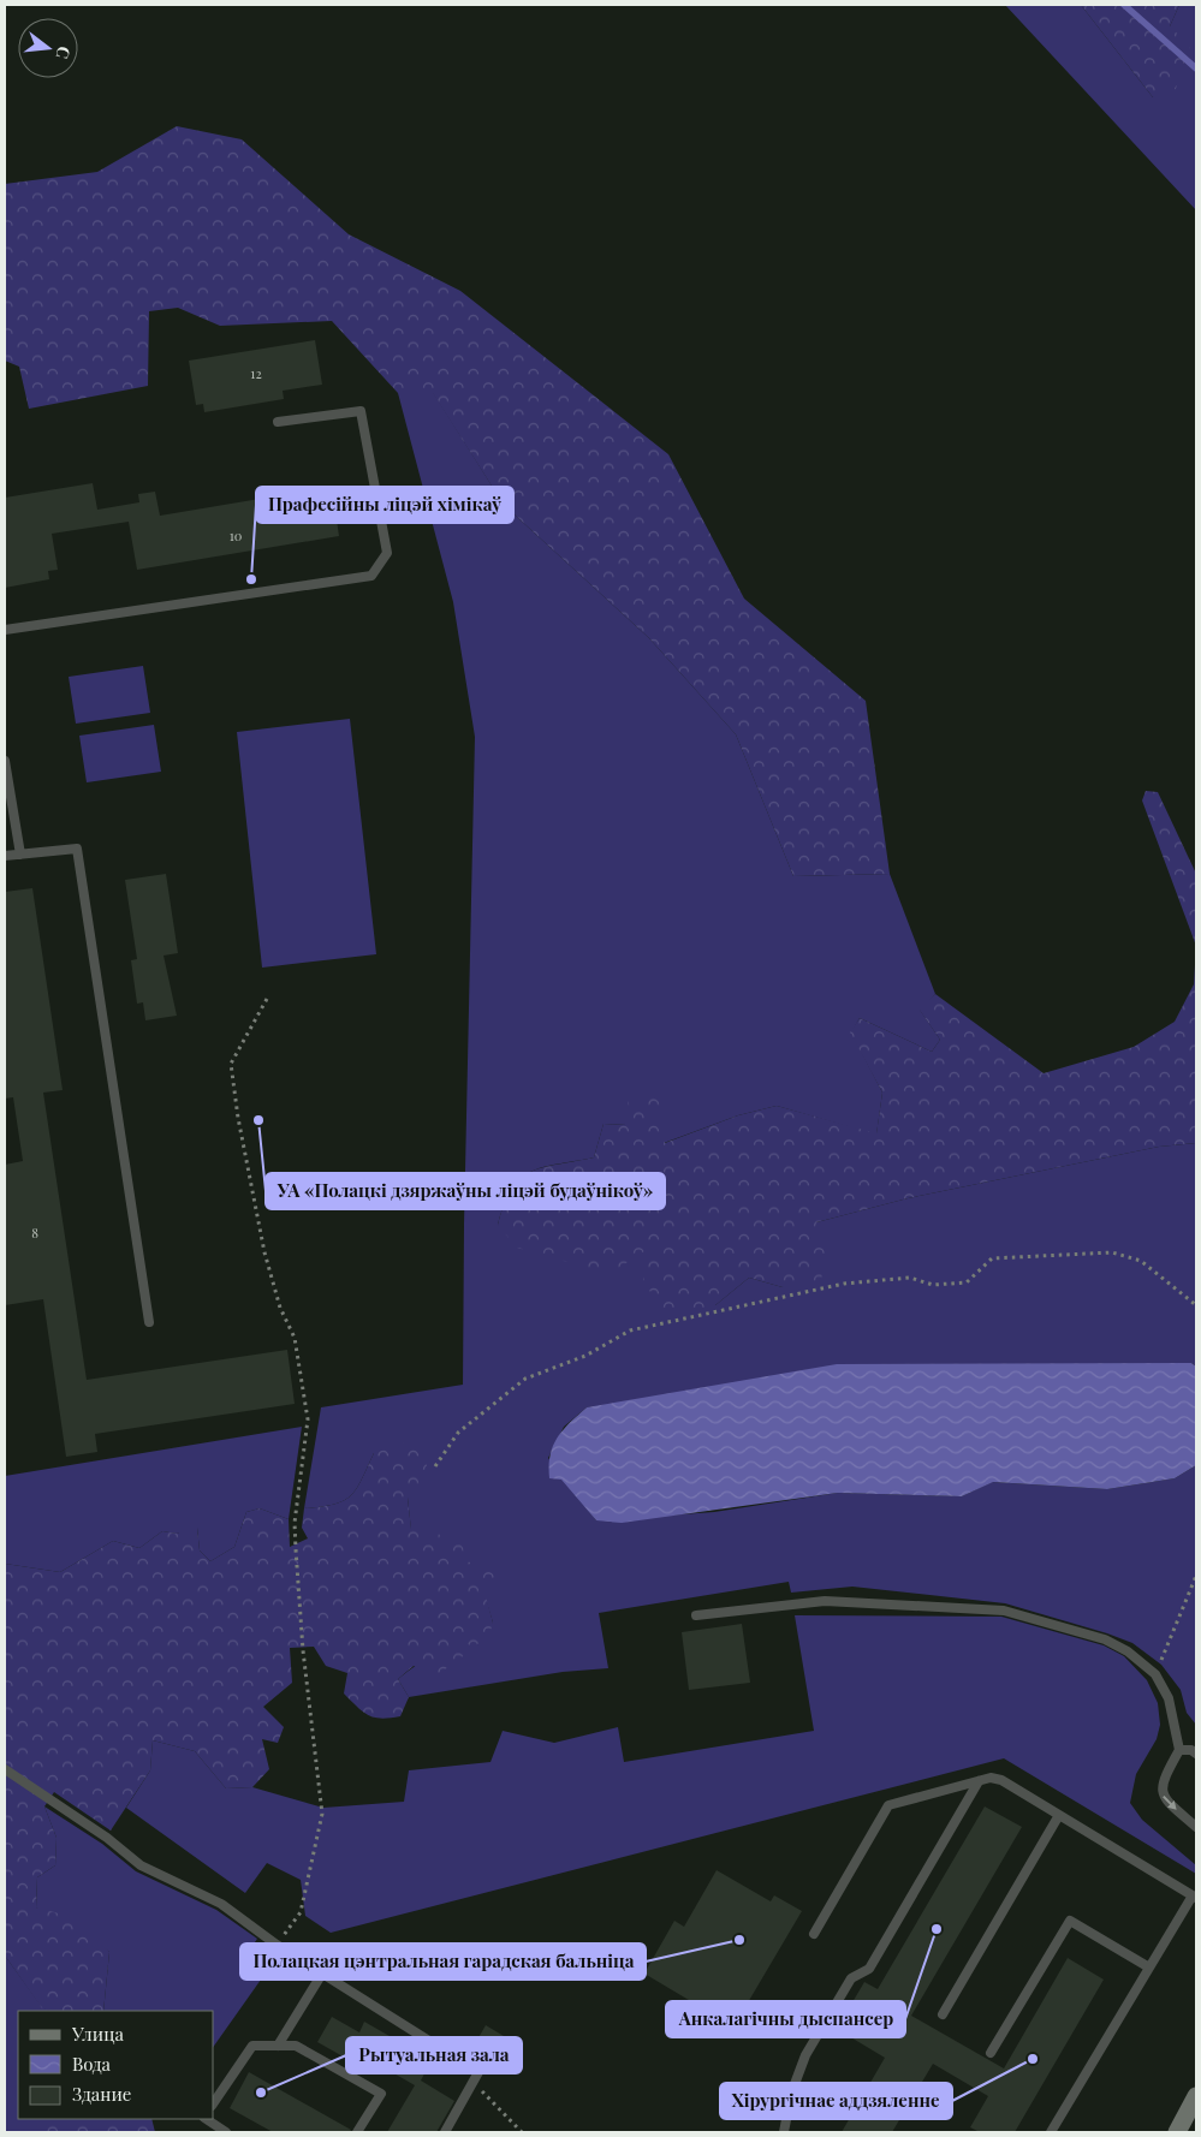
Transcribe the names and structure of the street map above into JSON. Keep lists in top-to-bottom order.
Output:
{
  "places": [
    "Прафесійны ліцэй хімікаў",
    "УА «Полацкі дзяржаўны ліцэй будаўнікоў»",
    "Анкалагічны дыспансер",
    "Полацкая цэнтральная гарадская бальніца",
    "Хірургічнае аддзяленне",
    "Рытуальная зала"
  ],
  "house_numbers": ["12", "10", "8"],
  "legend": ["Улица", "Вода", "Здание"],
  "north": "right"
}
